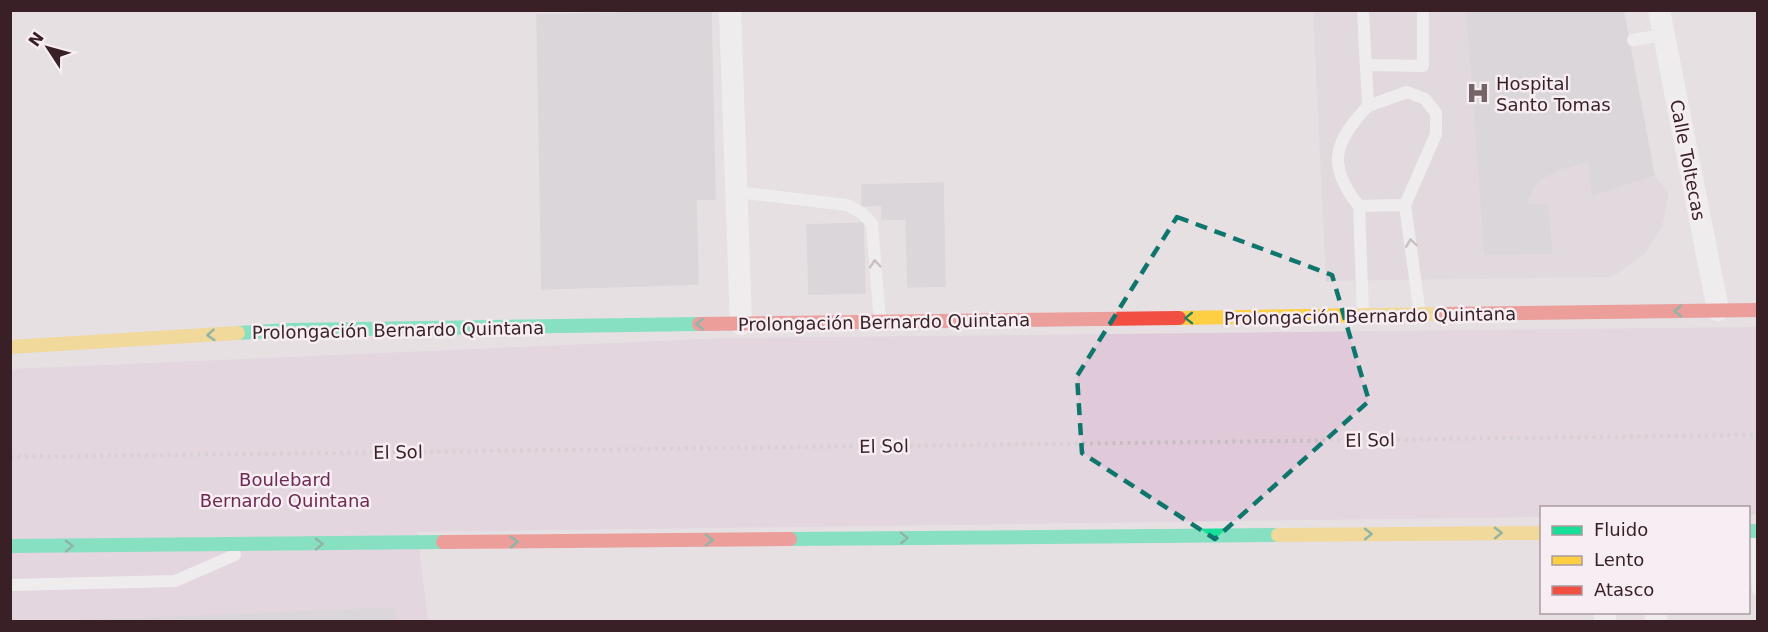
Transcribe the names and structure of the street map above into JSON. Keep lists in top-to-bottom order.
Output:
{
  "streets": {
    "main road": ["Prolongación Bernardo Quintana"],
    "street": ["Calle Toltecas"],
    "path": ["El Sol"]
  },
  "crossings": [
    ["Calle Toltecas", "Prolongación Bernardo Quintana"]
  ],
  "one_way": ["Prolongación Bernardo Quintana"],
  "parks": ["Boulebard Bernardo Quintana"],
  "places": {
    "hospital": ["Hospital Santo Tomas"]
  },
  "legend": ["Fluido", "Lento", "Atasco"],
  "north": "top left"
}
